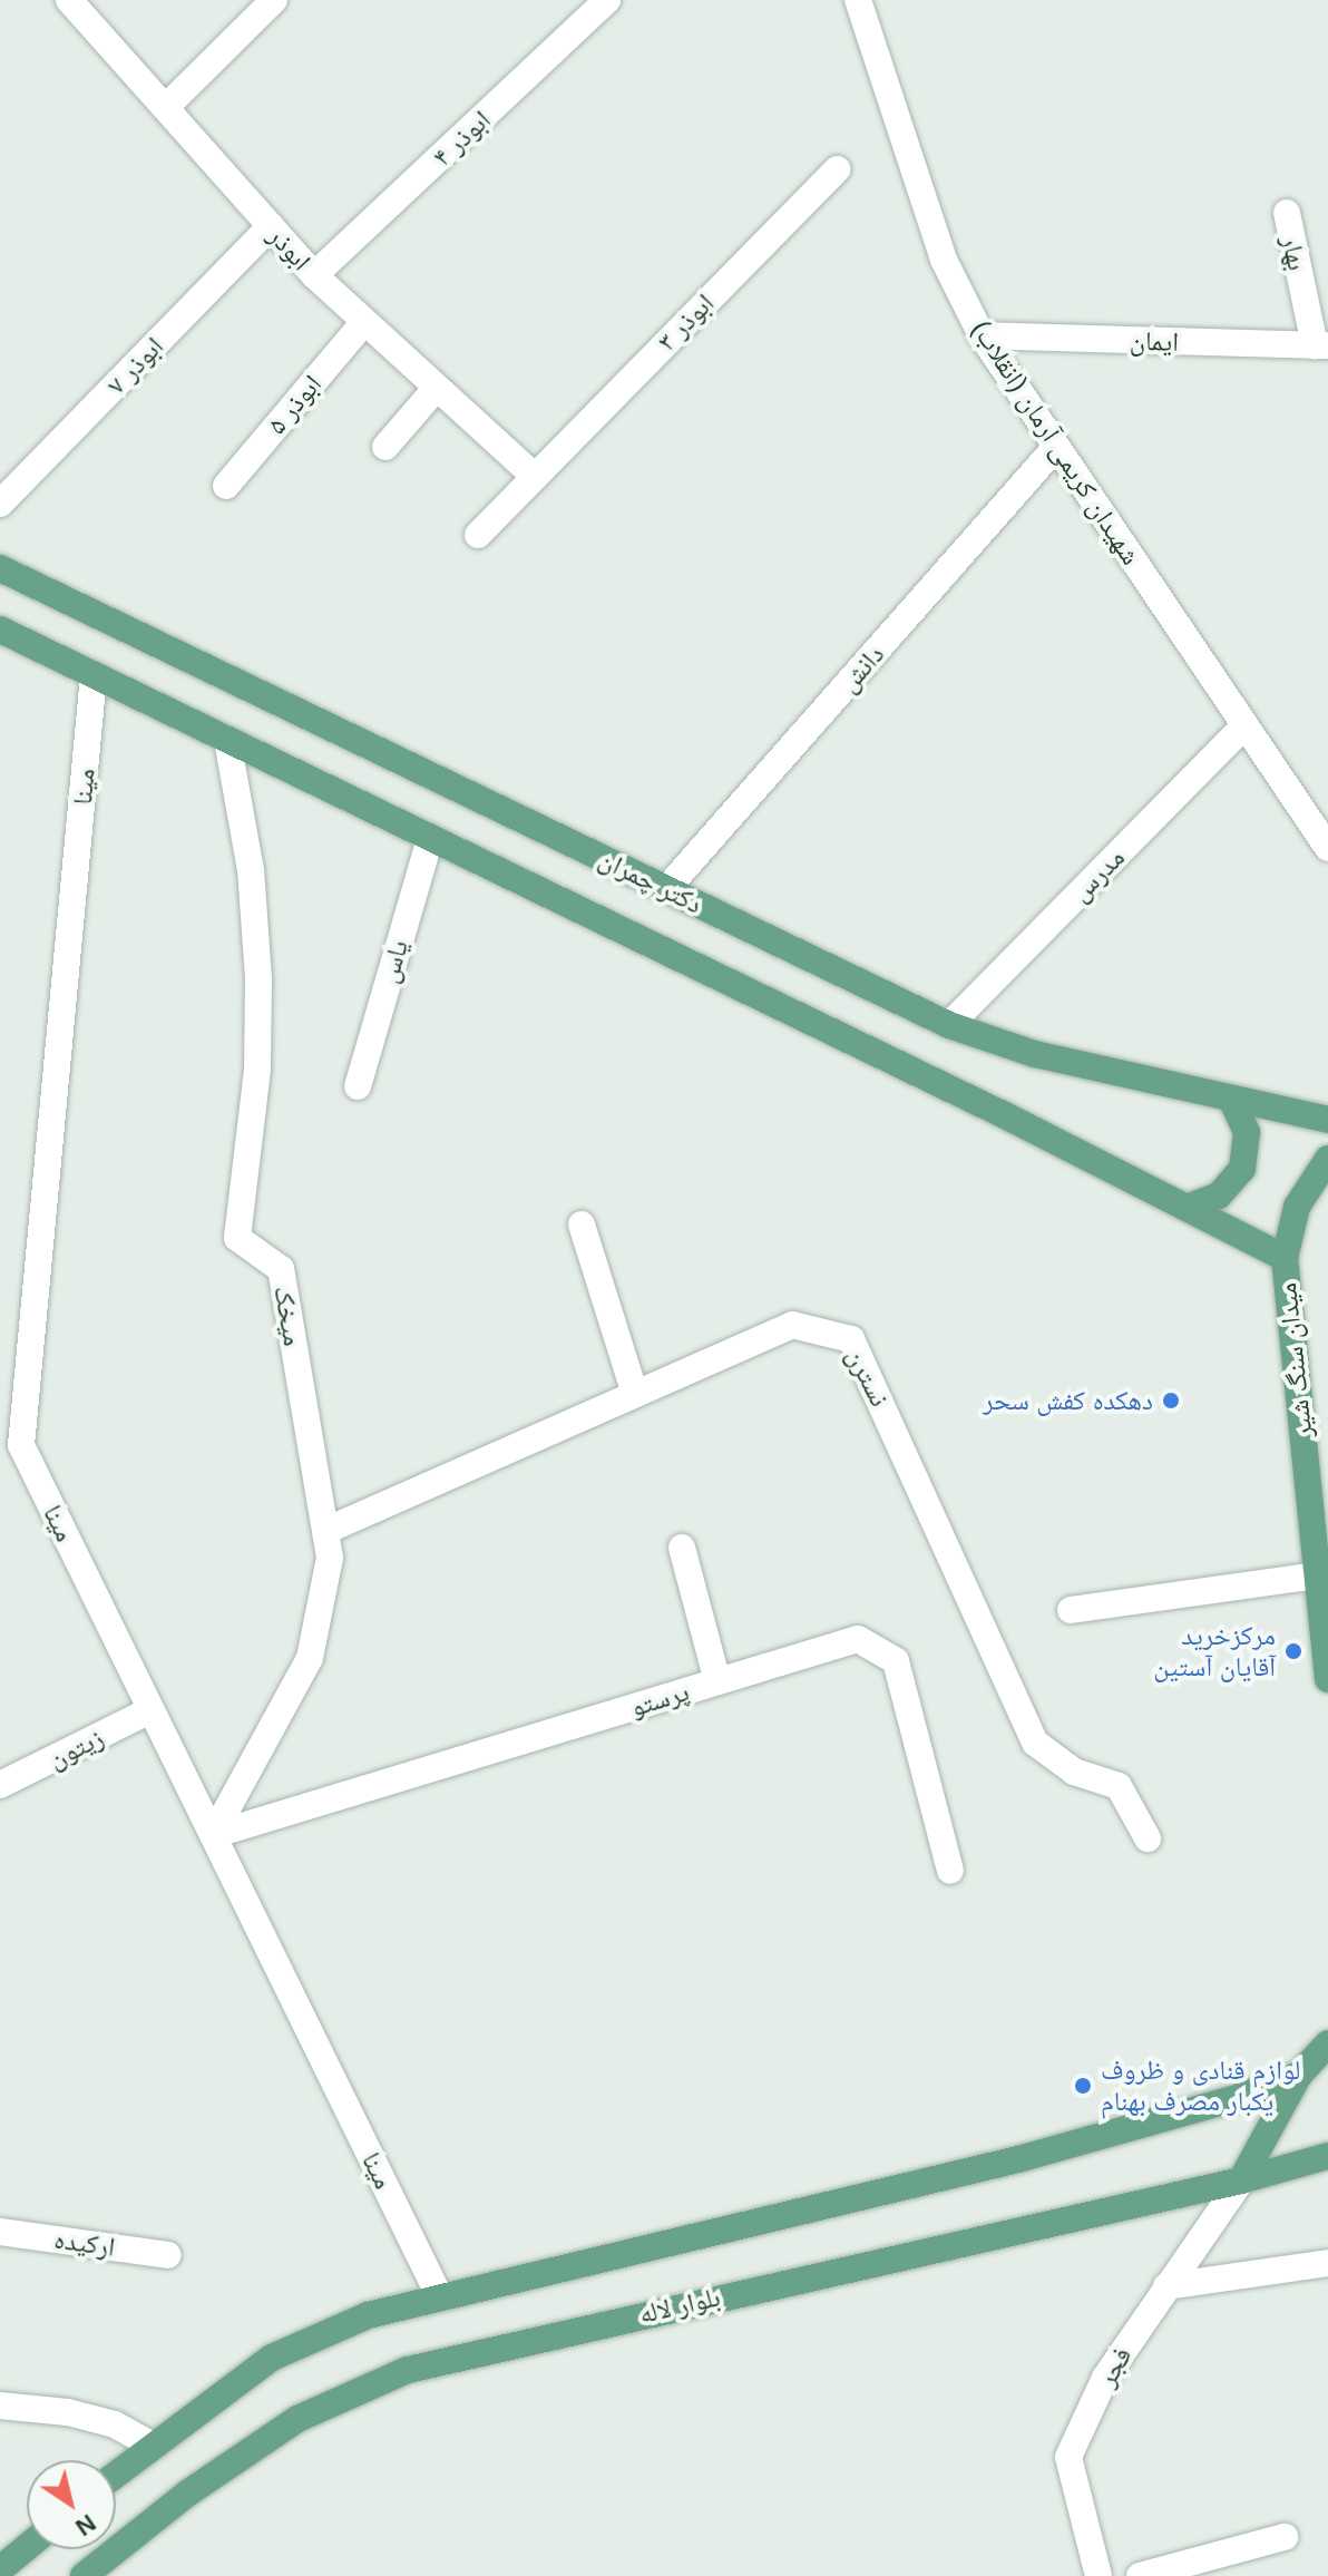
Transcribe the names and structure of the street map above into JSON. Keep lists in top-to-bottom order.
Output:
{
  "streets": {
    "main road": ["دکتر چمران", "میدان سنگ شیر", "بلوار لاله"],
    "street": [
      "ابوذر ۴",
      "ابوذر",
      "بهار",
      "ابوذر ۳",
      "ایمان",
      "ابوذر ۷",
      "ابوذر ۵",
      "شهیدان کریمی آرمان (انقلاب)",
      "دانش",
      "مینا",
      "مدرس",
      "یاس",
      "میخک",
      "نسترن",
      "پرستو",
      "زیتون",
      "ارکیده",
      "فجر"
    ]
  },
  "crossings": [
    ["ابوذر ۴", "ابوذر"],
    ["ابوذر", "ابوذر ۳"],
    ["ابوذر", "ابوذر ۷"],
    ["ابوذر", "ابوذر ۵"],
    ["بهار", "ایمان"],
    ["ایمان", "شهیدان کریمی آرمان (انقلاب)"],
    ["شهیدان کریمی آرمان (انقلاب)", "دانش"],
    ["شهیدان کریمی آرمان (انقلاب)", "مدرس"],
    ["دانش", "دکتر چمران"],
    ["مینا", "میخک"],
    ["مینا", "پرستو"],
    ["مینا", "زیتون"],
    ["مدرس", "دکتر چمران"],
    ["میخک", "نسترن"],
    ["میخک", "پرستو"],
    ["بلوار لاله", "فجر"]
  ],
  "places": ["دهکده کفش سحر", "مرکزخرید آقایان آستین", "لوازم قنادی و ظروف یکبار مصرف بهنام"],
  "north": "bottom right"
}
